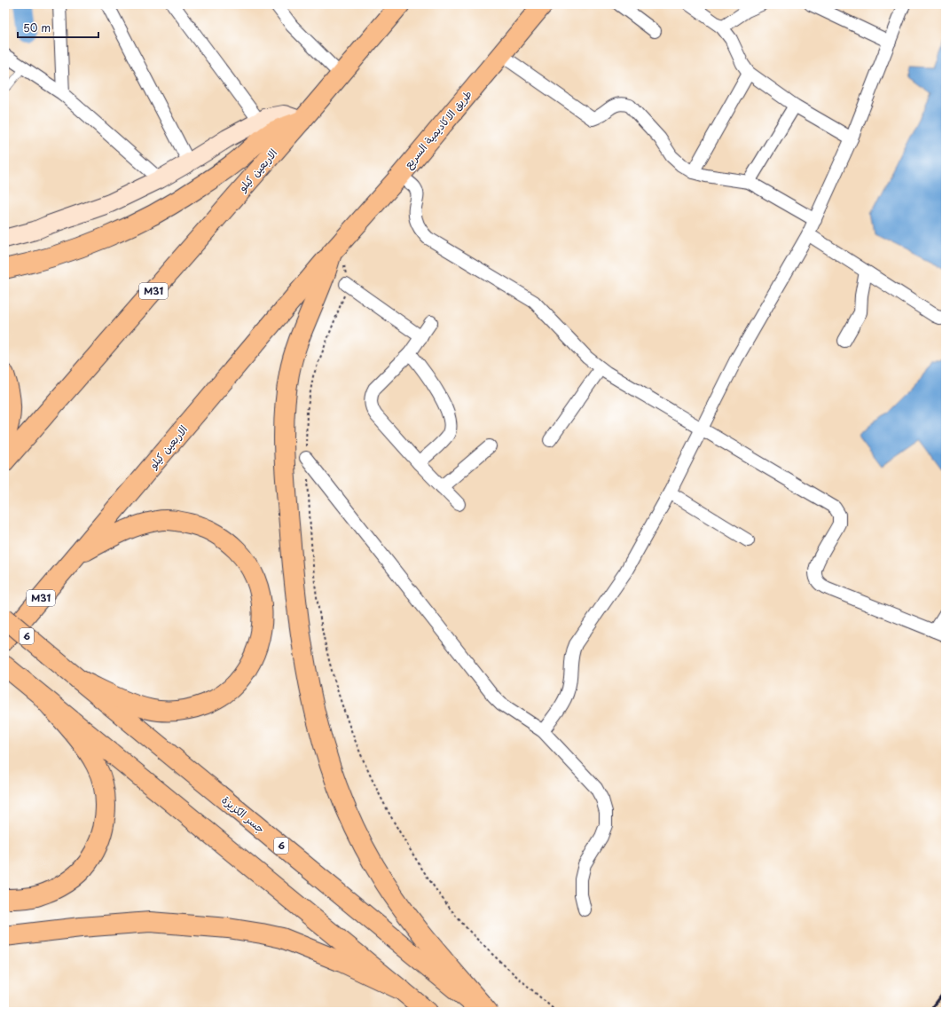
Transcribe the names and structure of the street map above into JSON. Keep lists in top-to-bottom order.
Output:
{
  "streets": {
    "highway": [
      "طريق الاكاديمية السريع",
      "الاربعين كيلو",
      "M31",
      "6",
      "جسر الكزيزة"
    ]
  },
  "crossings": [
    ["طريق الاكاديمية السريع", "الاربعين كيلو"]
  ],
  "scale_bar": "50 m"
}
